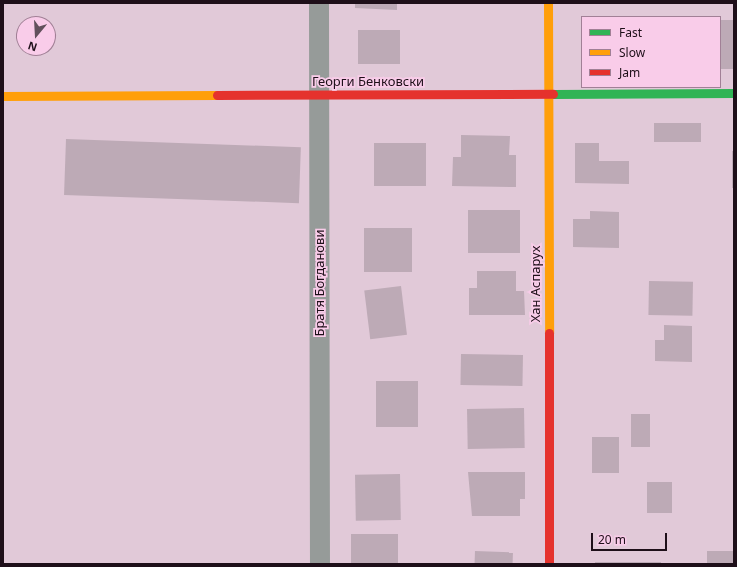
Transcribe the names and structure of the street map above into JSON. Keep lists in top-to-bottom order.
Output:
{
  "streets": {
    "street": ["Георги Бенковски", "Братя Богданови", "Хан Аспарух"]
  },
  "crossings": [
    ["Георги Бенковски", "Братя Богданови"],
    ["Георги Бенковски", "Хан Аспарух"]
  ],
  "legend": ["Fast", "Slow", "Jam"],
  "scale_bar": "20 m",
  "north": "bottom"
}
